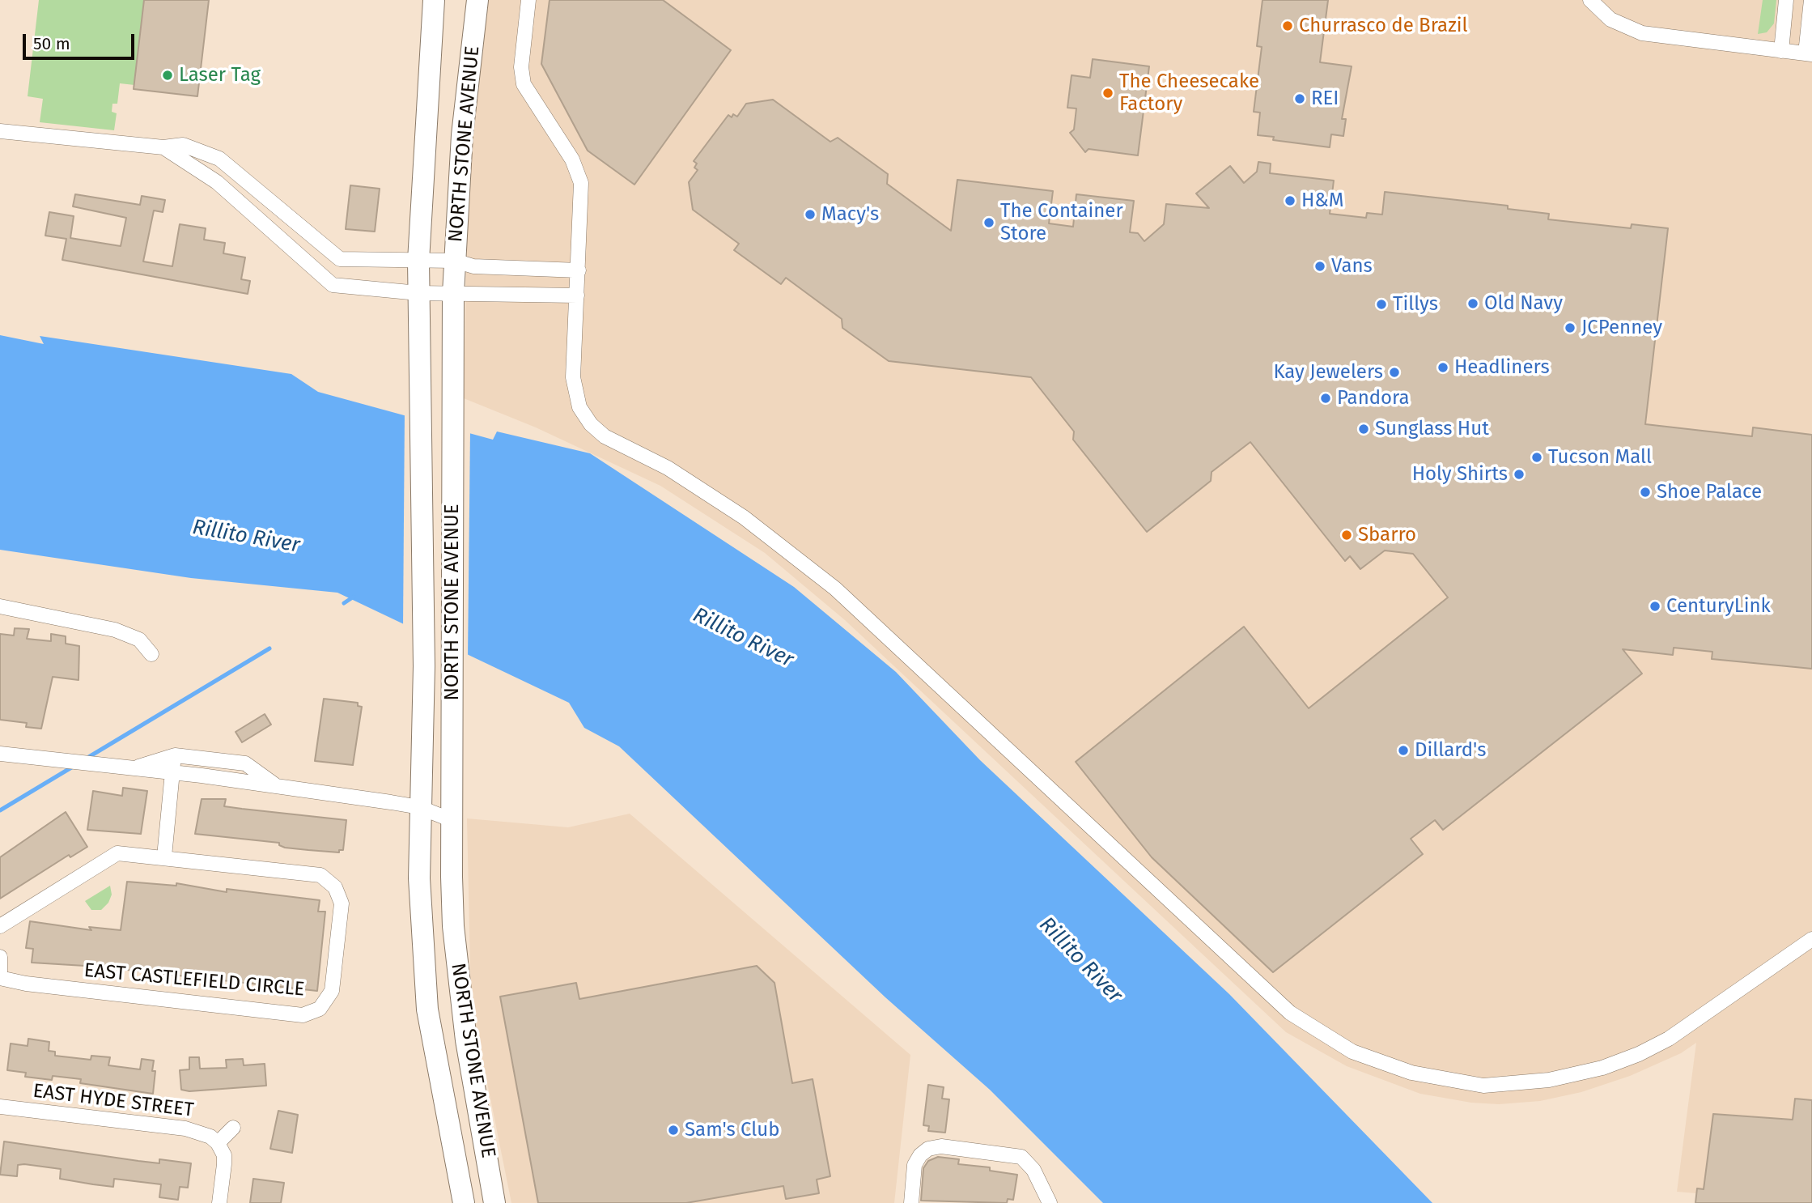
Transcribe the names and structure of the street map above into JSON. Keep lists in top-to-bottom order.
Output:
{
  "streets": {
    "main road": ["NORTH STONE AVENUE"],
    "street": ["EAST CASTLEFIELD CIRCLE", "EAST HYDE STREET"]
  },
  "water": ["Rillito River"],
  "places": [
    "Churrasco de Brazil",
    "Laser Tag",
    "The Cheesecake Factory",
    "REI",
    "H&M",
    "Macy's",
    "The Container Store",
    "Vans",
    "Old Navy",
    "Tillys",
    "JCPenney",
    "Headliners",
    "Kay Jewelers",
    "Pandora",
    "Sunglass Hut",
    "Tucson Mall",
    "Holy Shirts",
    "Shoe Palace",
    "Sbarro",
    "CenturyLink",
    "Dillard's",
    "Sam's Club"
  ],
  "scale_bar": "50 m"
}
